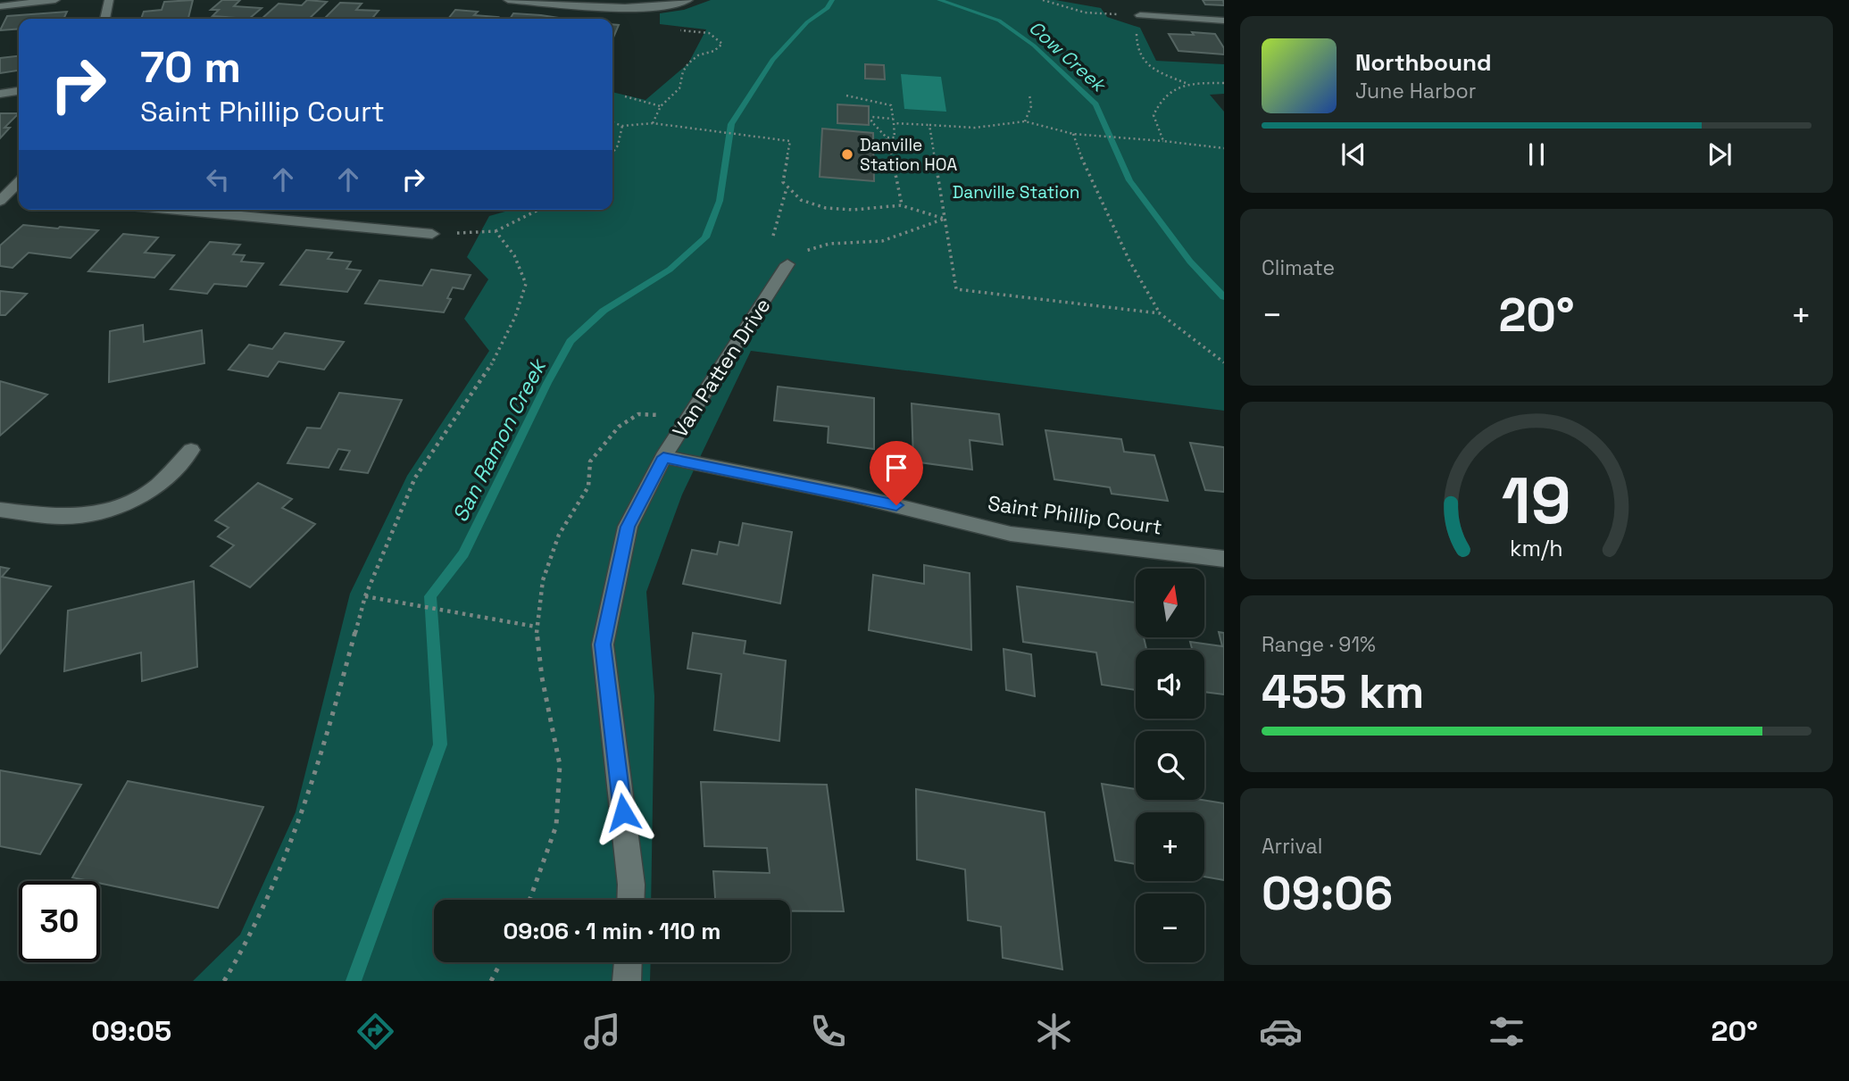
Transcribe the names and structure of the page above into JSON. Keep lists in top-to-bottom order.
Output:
{
  "streets": {
    "street": ["Van Patten Drive", "Saint Phillip Court"]
  },
  "crossings": [
    ["Van Patten Drive", "Saint Phillip Court"]
  ],
  "water": ["Cow Creek", "San Ramon Creek"],
  "parks": ["Danville Station"],
  "places": ["Danville Station HOA"],
  "north": "top",
  "page": {
    "turn": ["70 m", "Saint Phillip Court"],
    "song": ["Northbound", "June Harbor"],
    "tile": [
      "Climate",
      ["Range · 91%", "455 km"],
      ["Arrival", "09:06"]
    ],
    "heat": ["−", "20°", "+"],
    "map_buttons": ["+", "−"],
    "limit": "30",
    "trip": "09:06 · 1 min · 110 m",
    "tabs": ["09:05", "20°"],
    "gauge": ["19", "km/h"]
  }
}
